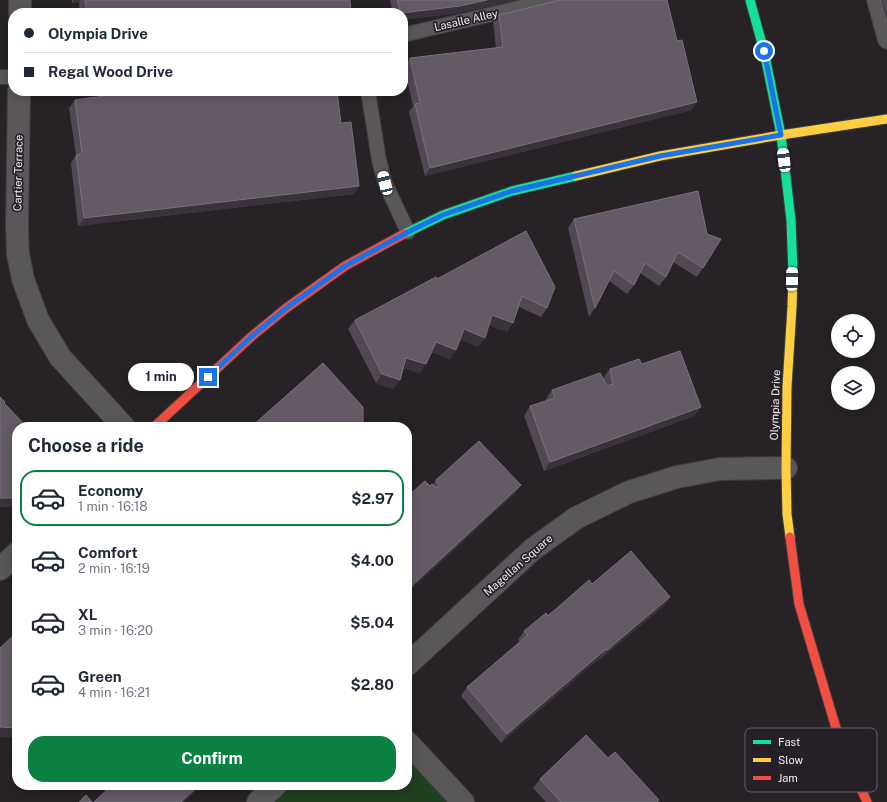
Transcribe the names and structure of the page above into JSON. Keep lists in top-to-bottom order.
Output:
{
  "streets": {
    "street": ["Cartier Terrace", "Olympia Drive", "Magellan Square"],
    "lane": ["Lasalle Alley"]
  },
  "crossings": [
    ["Olympia Drive", "Magellan Square"]
  ],
  "legend": ["Fast", "Slow", "Jam"],
  "page": {
    "banner": ["Olympia Drive", "Regal Wood Drive"],
    "bubble": "1 min",
    "heading": "Choose a ride",
    "list": [
      {
        "name": "Economy",
        "note": "1 min · 16:18",
        "value": "$2.97"
      },
      {
        "name": "Comfort",
        "note": "2 min · 16:19",
        "value": "$4.00"
      },
      {
        "name": "XL",
        "note": "3 min · 16:20",
        "value": "$5.04"
      },
      {
        "name": "Green",
        "note": "4 min · 16:21",
        "value": "$2.80"
      }
    ],
    "buttons": "Confirm"
  }
}
